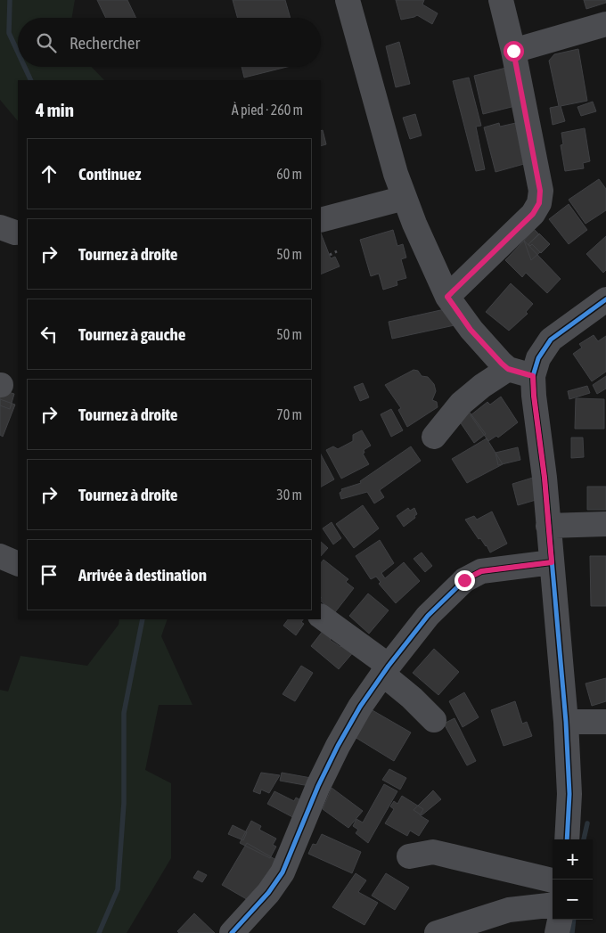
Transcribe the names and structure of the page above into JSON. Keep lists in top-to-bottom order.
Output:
{
  "page": {
    "search": "Rechercher",
    "heading": ["4 min", "À pied · 260 m"],
    "list": [
      ["Continuez", "60 m"],
      ["Tournez à droite", "50 m"],
      ["Tournez à gauche", "50 m"],
      ["Tournez à droite", "70 m"],
      ["Tournez à droite", "30 m"],
      "Arrivée à destination"
    ],
    "map_buttons": ["+", "−"]
  }
}
